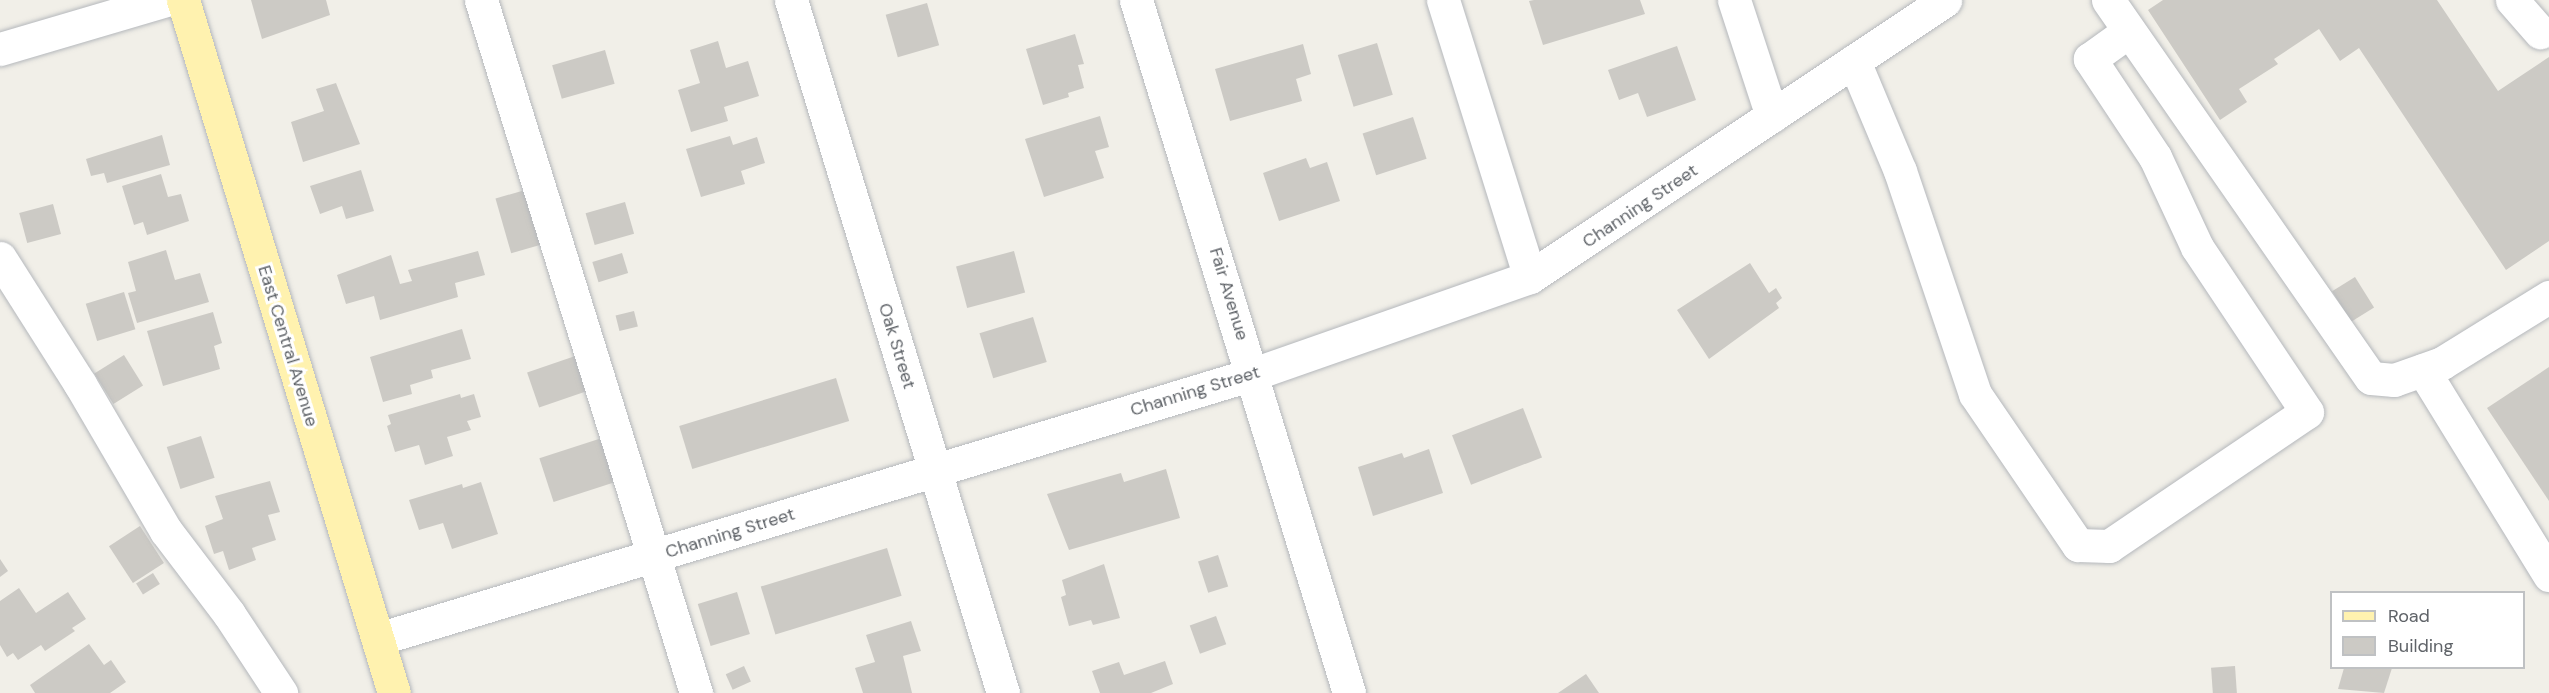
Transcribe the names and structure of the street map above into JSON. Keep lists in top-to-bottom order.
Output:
{
  "streets": {
    "main road": ["East Central Avenue"],
    "street": ["Channing Street", "Fair Avenue", "Oak Street"]
  },
  "crossings": [
    ["Channing Street", "Fair Avenue"],
    ["Channing Street", "East Central Avenue"],
    ["Channing Street", "Oak Street"]
  ],
  "legend": ["Road", "Building"]
}
